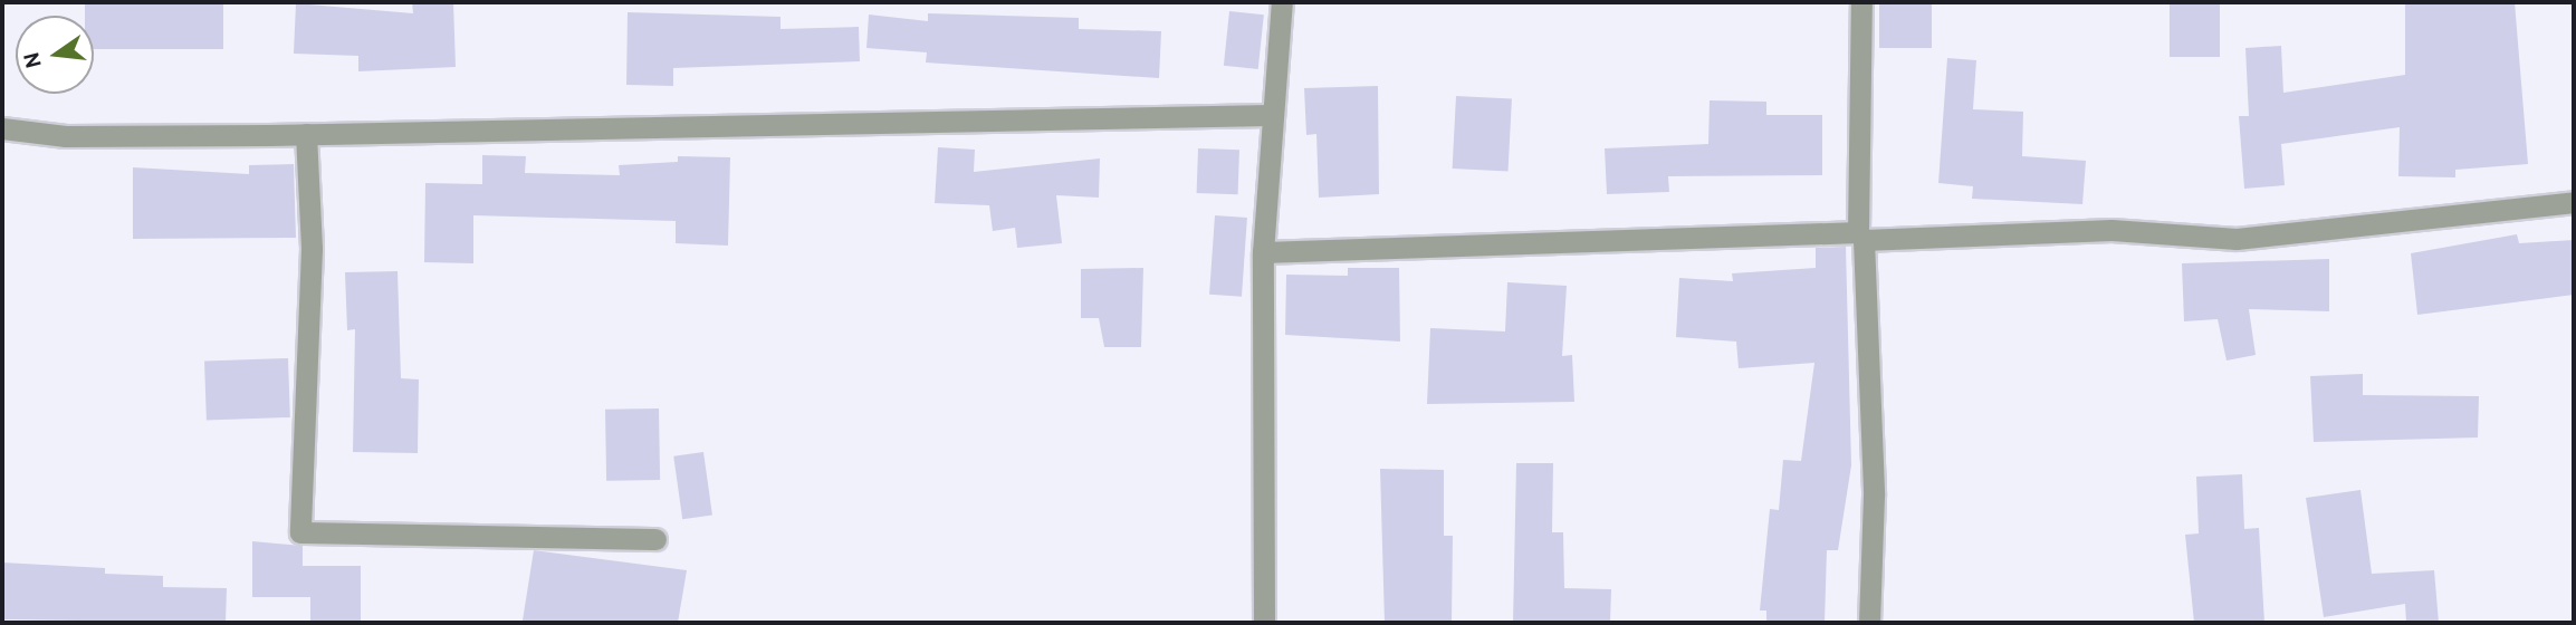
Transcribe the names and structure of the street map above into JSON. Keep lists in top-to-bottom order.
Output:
{
  "north": "left"
}
